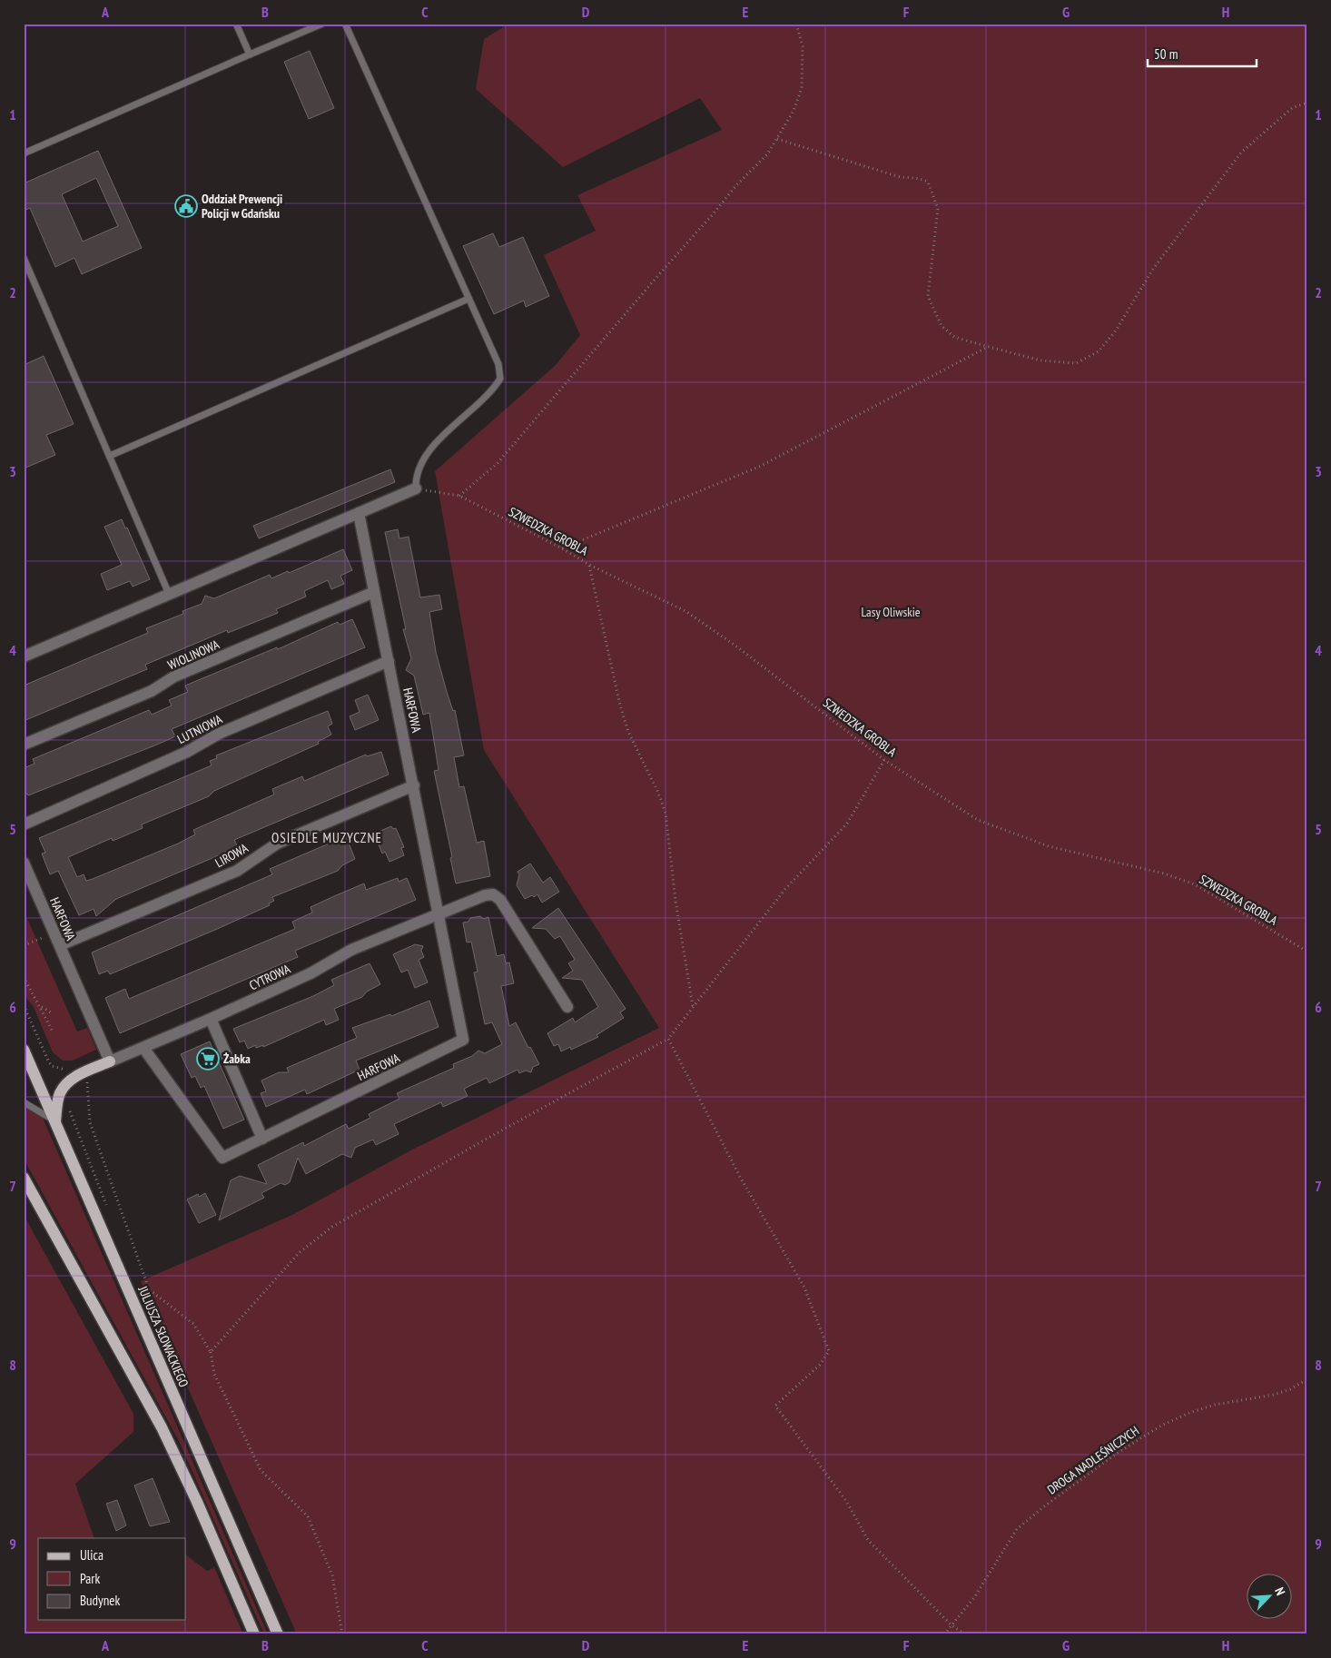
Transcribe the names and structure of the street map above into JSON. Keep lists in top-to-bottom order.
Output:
{
  "streets": {
    "main road": ["JULIUSZA SŁOWACKIEGO"],
    "street": [
      "WIOLINOWA",
      "HARFOWA",
      "LUTNIOWA",
      "LIROWA",
      "CYTROWA"
    ],
    "path": ["SZWEDZKA GROBLA", "DROGA NADLEŚNICZYCH"]
  },
  "crossings": [
    ["WIOLINOWA", "HARFOWA"],
    ["HARFOWA", "LUTNIOWA"],
    ["HARFOWA", "LIROWA"],
    ["HARFOWA", "CYTROWA"]
  ],
  "districts": ["OSIEDLE MUZYCZNE"],
  "parks": ["Lasy Oliwskie"],
  "places": {
    "public building": ["Oddział Prewencji Policji w Gdańsku"],
    "supermarket": ["Żabka"]
  },
  "legend": ["Ulica", "Park", "Budynek"],
  "scale_bar": "50 m",
  "north": "top right",
  "grid": {
    "columns": [
      "A",
      "B",
      "C",
      "D",
      "E",
      "F",
      "G",
      "H"
    ],
    "rows": [
      "1",
      "2",
      "3",
      "4",
      "5",
      "6",
      "7",
      "8",
      "9"
    ]
  }
}
